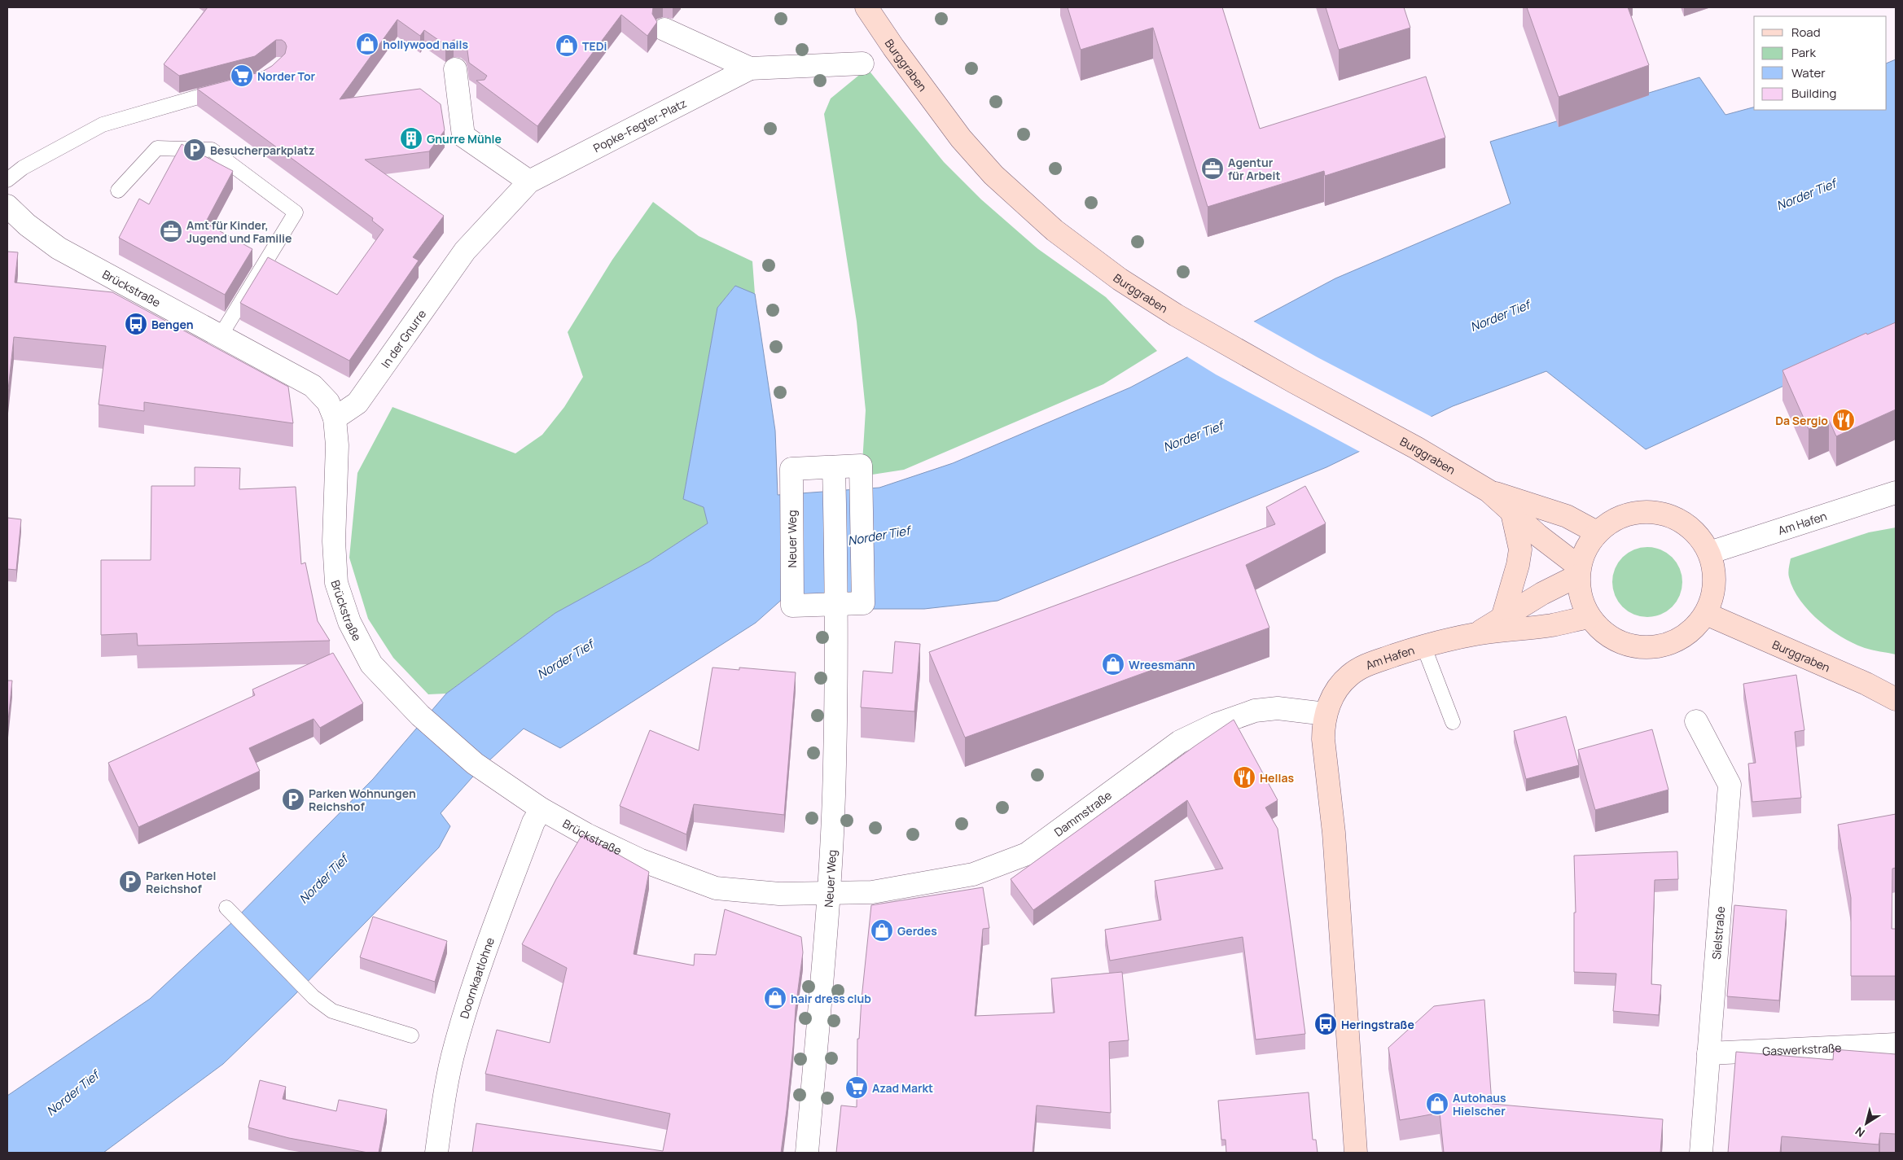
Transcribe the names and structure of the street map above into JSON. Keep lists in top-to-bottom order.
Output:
{
  "streets": {
    "main road": ["Burggraben", "Am Hafen"],
    "street": [
      "Popke-Fegter-Platz",
      "Brückstraße",
      "In der Gnurre",
      "Neuer Weg",
      "Dammstraße",
      "Sielstraße",
      "Doornkaatlohne",
      "Gaswerkstraße"
    ]
  },
  "crossings": [
    ["Burggraben", "Am Hafen"],
    ["Popke-Fegter-Platz", "In der Gnurre"],
    ["Brückstraße", "In der Gnurre"],
    ["Brückstraße", "Neuer Weg"],
    ["Brückstraße", "Dammstraße"],
    ["Brückstraße", "Doornkaatlohne"],
    ["Am Hafen", "Dammstraße"],
    ["Neuer Weg", "Dammstraße"],
    ["Sielstraße", "Gaswerkstraße"]
  ],
  "water": ["Norder Tief"],
  "places": {
    "shop": [
      "hollywood nails",
      "TEDi",
      "Wreesmann",
      "Gerdes",
      "hair dress club",
      "Autohaus Hielscher"
    ],
    "supermarket": ["Norder Tor", "Azad Markt"],
    "building": ["Gnurre Mühle"],
    "parking": ["Besucherparkplatz", "Parken Wohnungen Reichshof", "Parken Hotel Reichshof"],
    "office": ["Agentur für Arbeit", "Amt für Kinder, Jugend und Familie"],
    "bus stop": ["Bengen", "Heringstraße"],
    "restaurant": ["Da Sergio", "Hellas"]
  },
  "legend": [
    "Road",
    "Park",
    "Water",
    "Building"
  ],
  "north": "bottom left"
}
